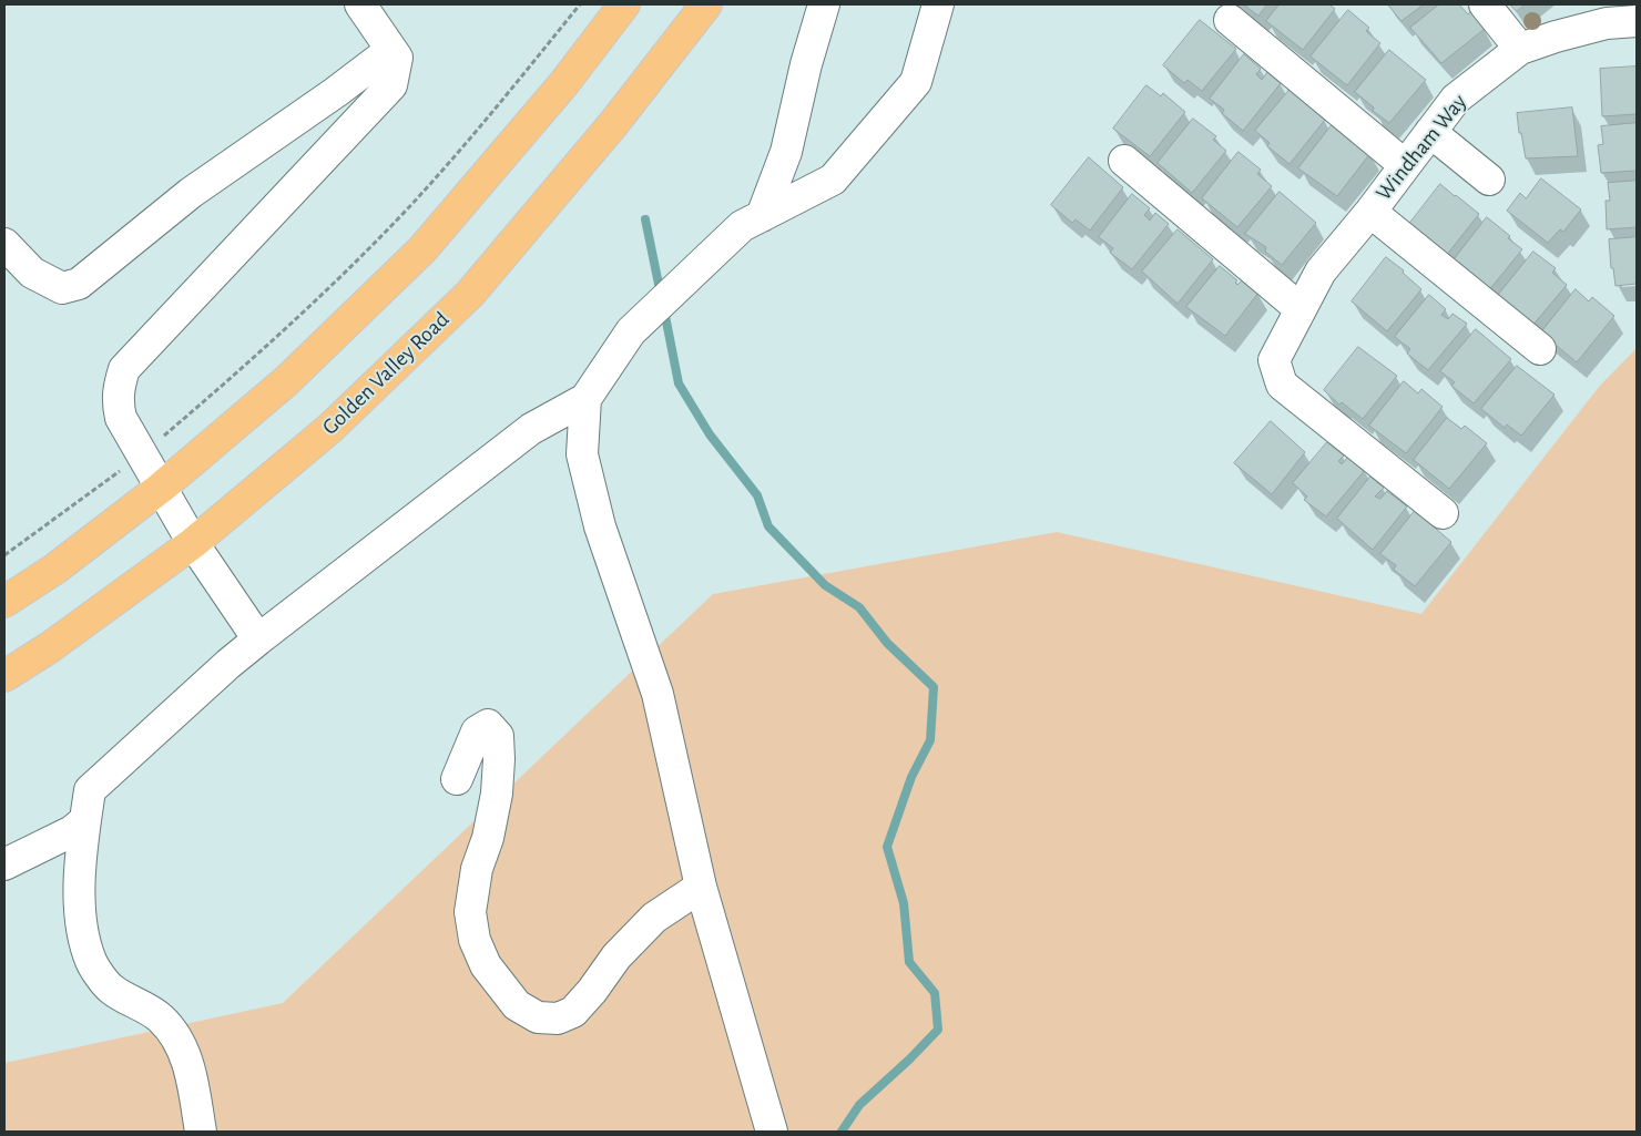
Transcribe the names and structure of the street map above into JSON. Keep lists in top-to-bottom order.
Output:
{
  "streets": {
    "main road": ["Golden Valley Road"],
    "street": ["Windham Way"]
  }
}
